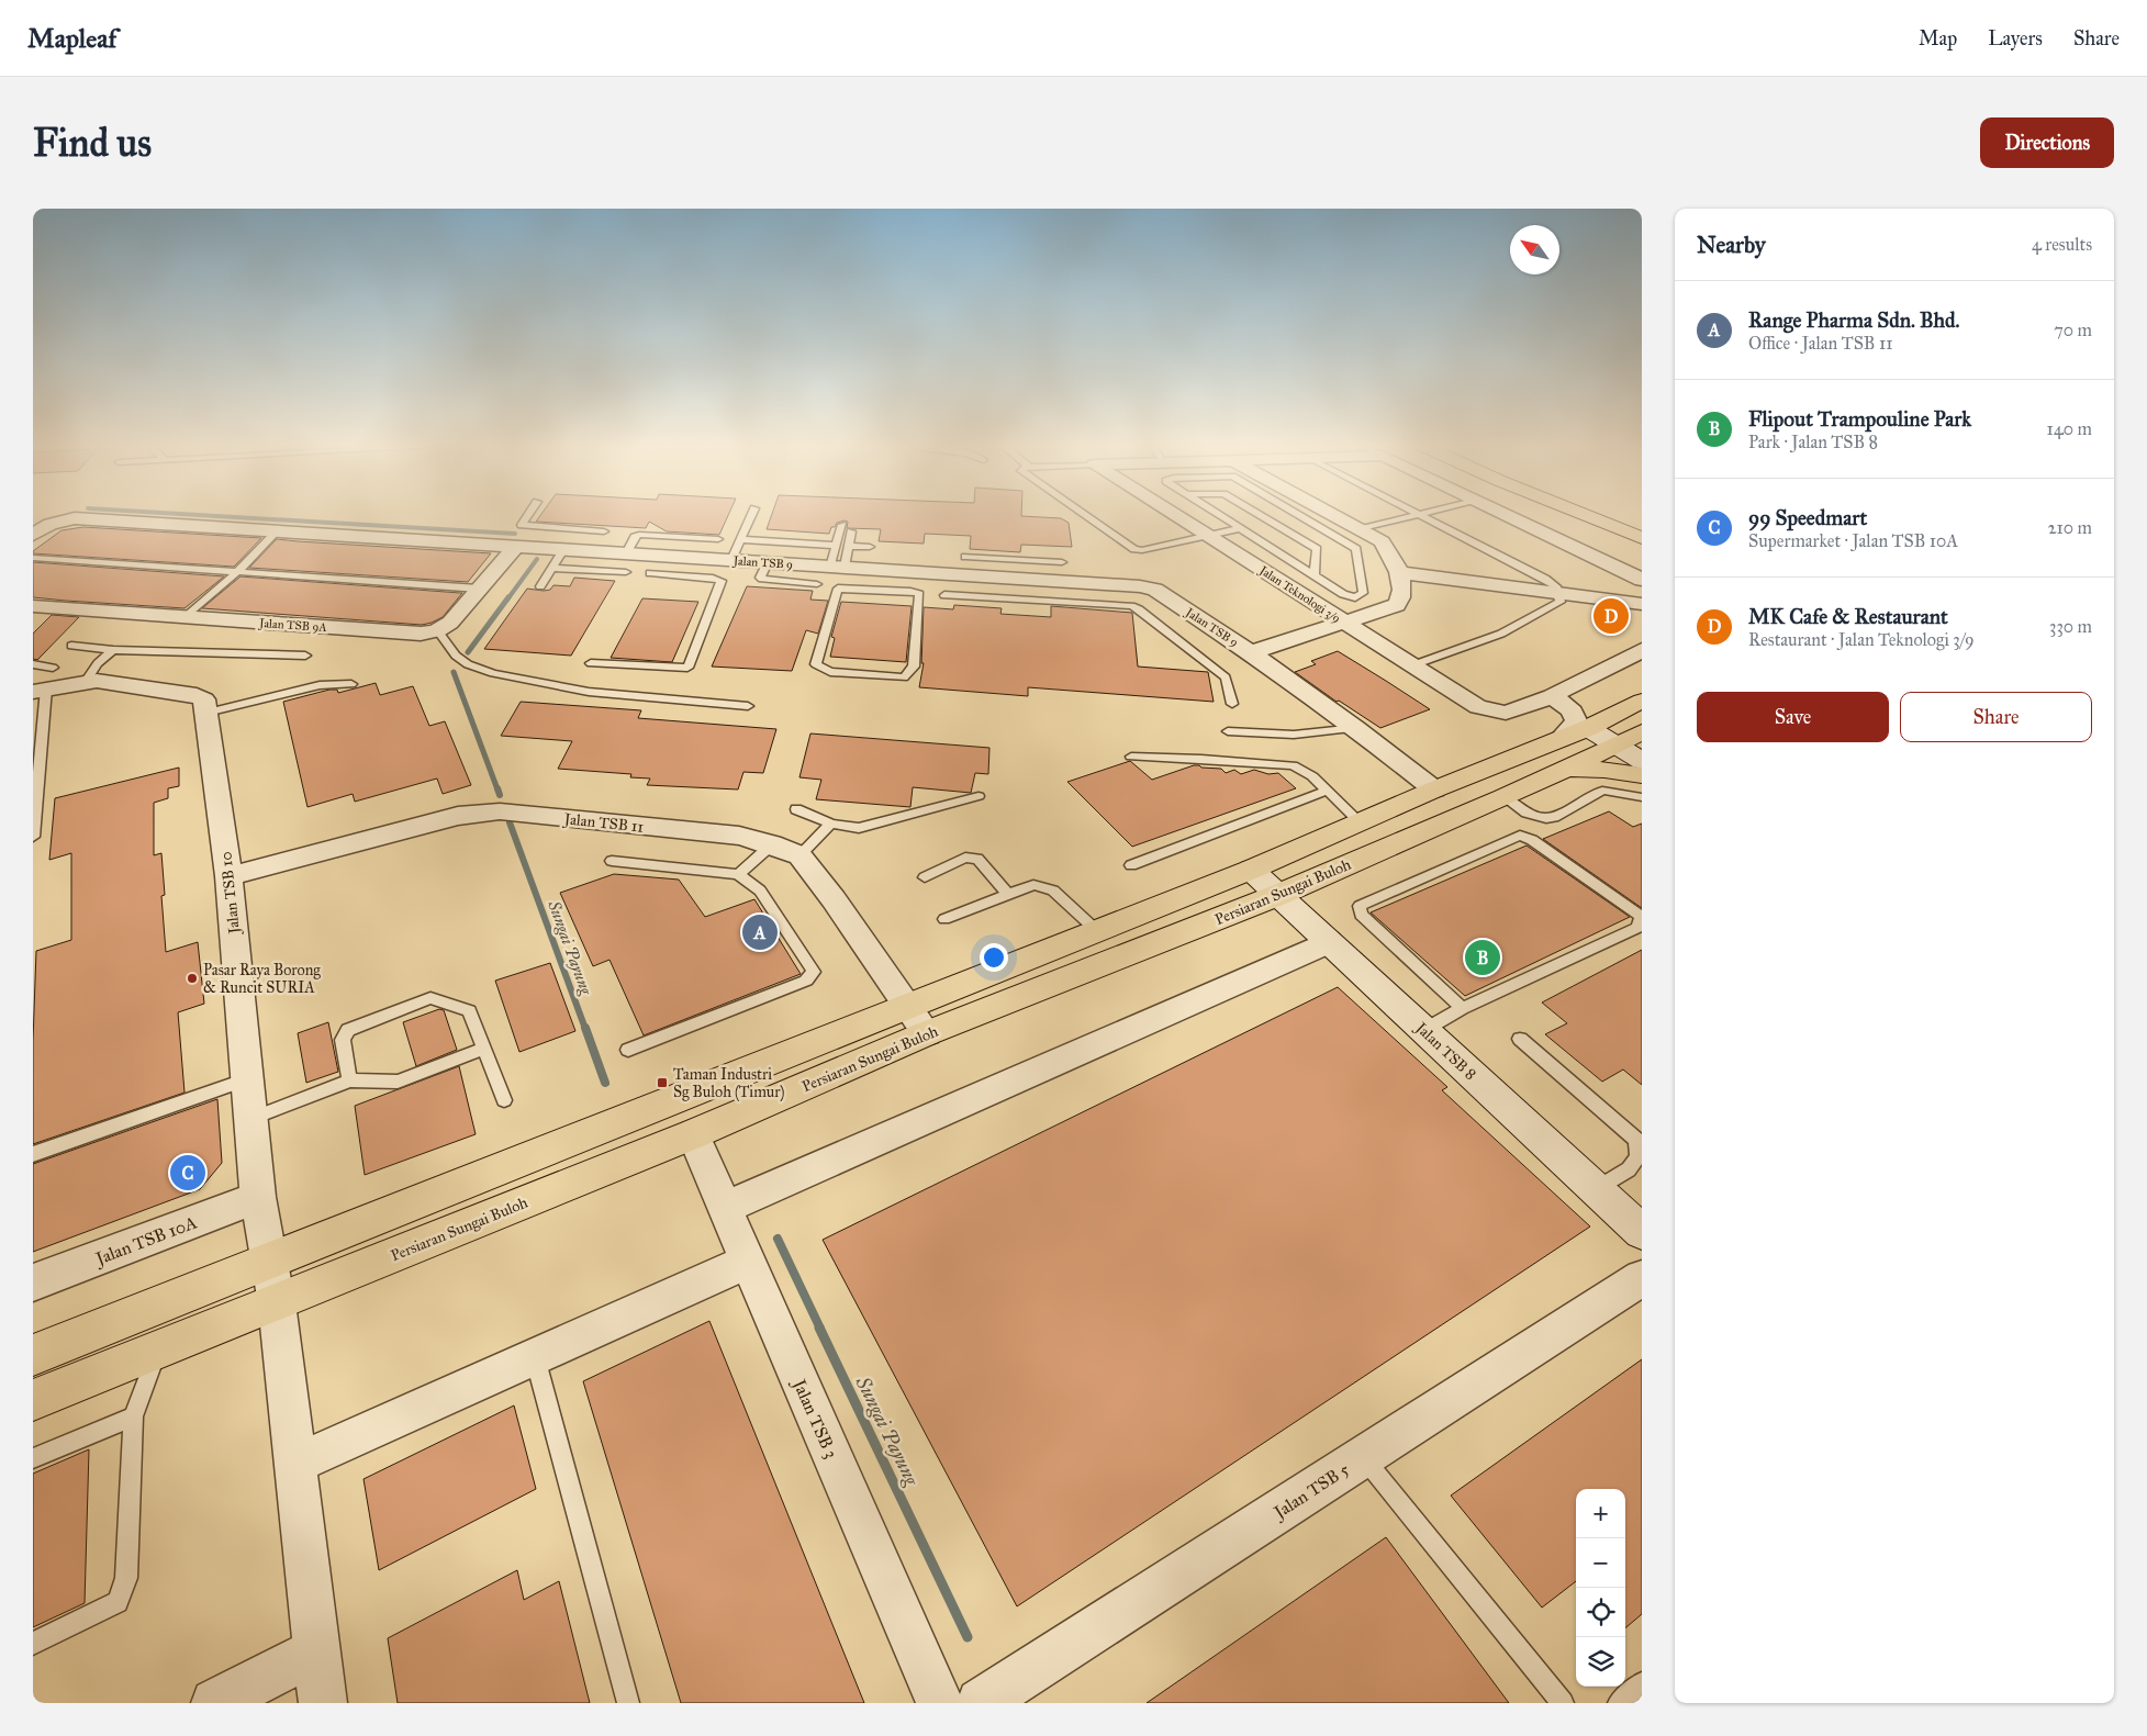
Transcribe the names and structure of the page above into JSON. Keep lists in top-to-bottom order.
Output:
{
  "streets": {
    "main road": ["Persiaran Sungai Buloh"],
    "street": [
      "Jalan TSB 9",
      "Jalan Teknologi 3/9",
      "Jalan TSB 9A",
      "Jalan TSB 11",
      "Jalan TSB 10",
      "Jalan TSB 8",
      "Jalan TSB 10A",
      "Jalan TSB 3",
      "Jalan TSB 5"
    ]
  },
  "crossings": [
    ["Jalan TSB 9", "Persiaran Sungai Buloh"],
    ["Jalan TSB 11", "Jalan TSB 10"],
    ["Persiaran Sungai Buloh", "Jalan TSB 10"],
    ["Persiaran Sungai Buloh", "Jalan TSB 8"],
    ["Persiaran Sungai Buloh", "Jalan TSB 3"],
    ["Jalan TSB 10", "Jalan TSB 10A"]
  ],
  "water": ["Sungai Payung"],
  "places": {
    "other": ["Pasar Raya Borong & Runcit SURIA"],
    "transit": ["Taman Industri Sg Buloh (Timur)"]
  },
  "north": "top left",
  "page": {
    "header": "Mapleaf",
    "nav": ["Map", "Layers", "Share"],
    "buttons": [
      "Directions",
      ["Save", "Share"]
    ],
    "title": "Find us",
    "heading": ["Nearby", "4 results"],
    "list": [
      {
        "mark": "A",
        "name": "Range Pharma Sdn. Bhd.",
        "note": "Office · Jalan TSB 11",
        "value": "70 m"
      },
      {
        "mark": "B",
        "name": "Flipout Trampouline Park",
        "note": "Park · Jalan TSB 8",
        "value": "140 m"
      },
      {
        "mark": "C",
        "name": "99 Speedmart",
        "note": "Supermarket · Jalan TSB 10A",
        "value": "210 m"
      },
      {
        "mark": "D",
        "name": "MK Cafe & Restaurant",
        "note": "Restaurant · Jalan Teknologi 3/9",
        "value": "330 m"
      }
    ],
    "pins": [
      "D",
      "A",
      "B",
      "C"
    ],
    "map_buttons": ["+", "−"]
  }
}
